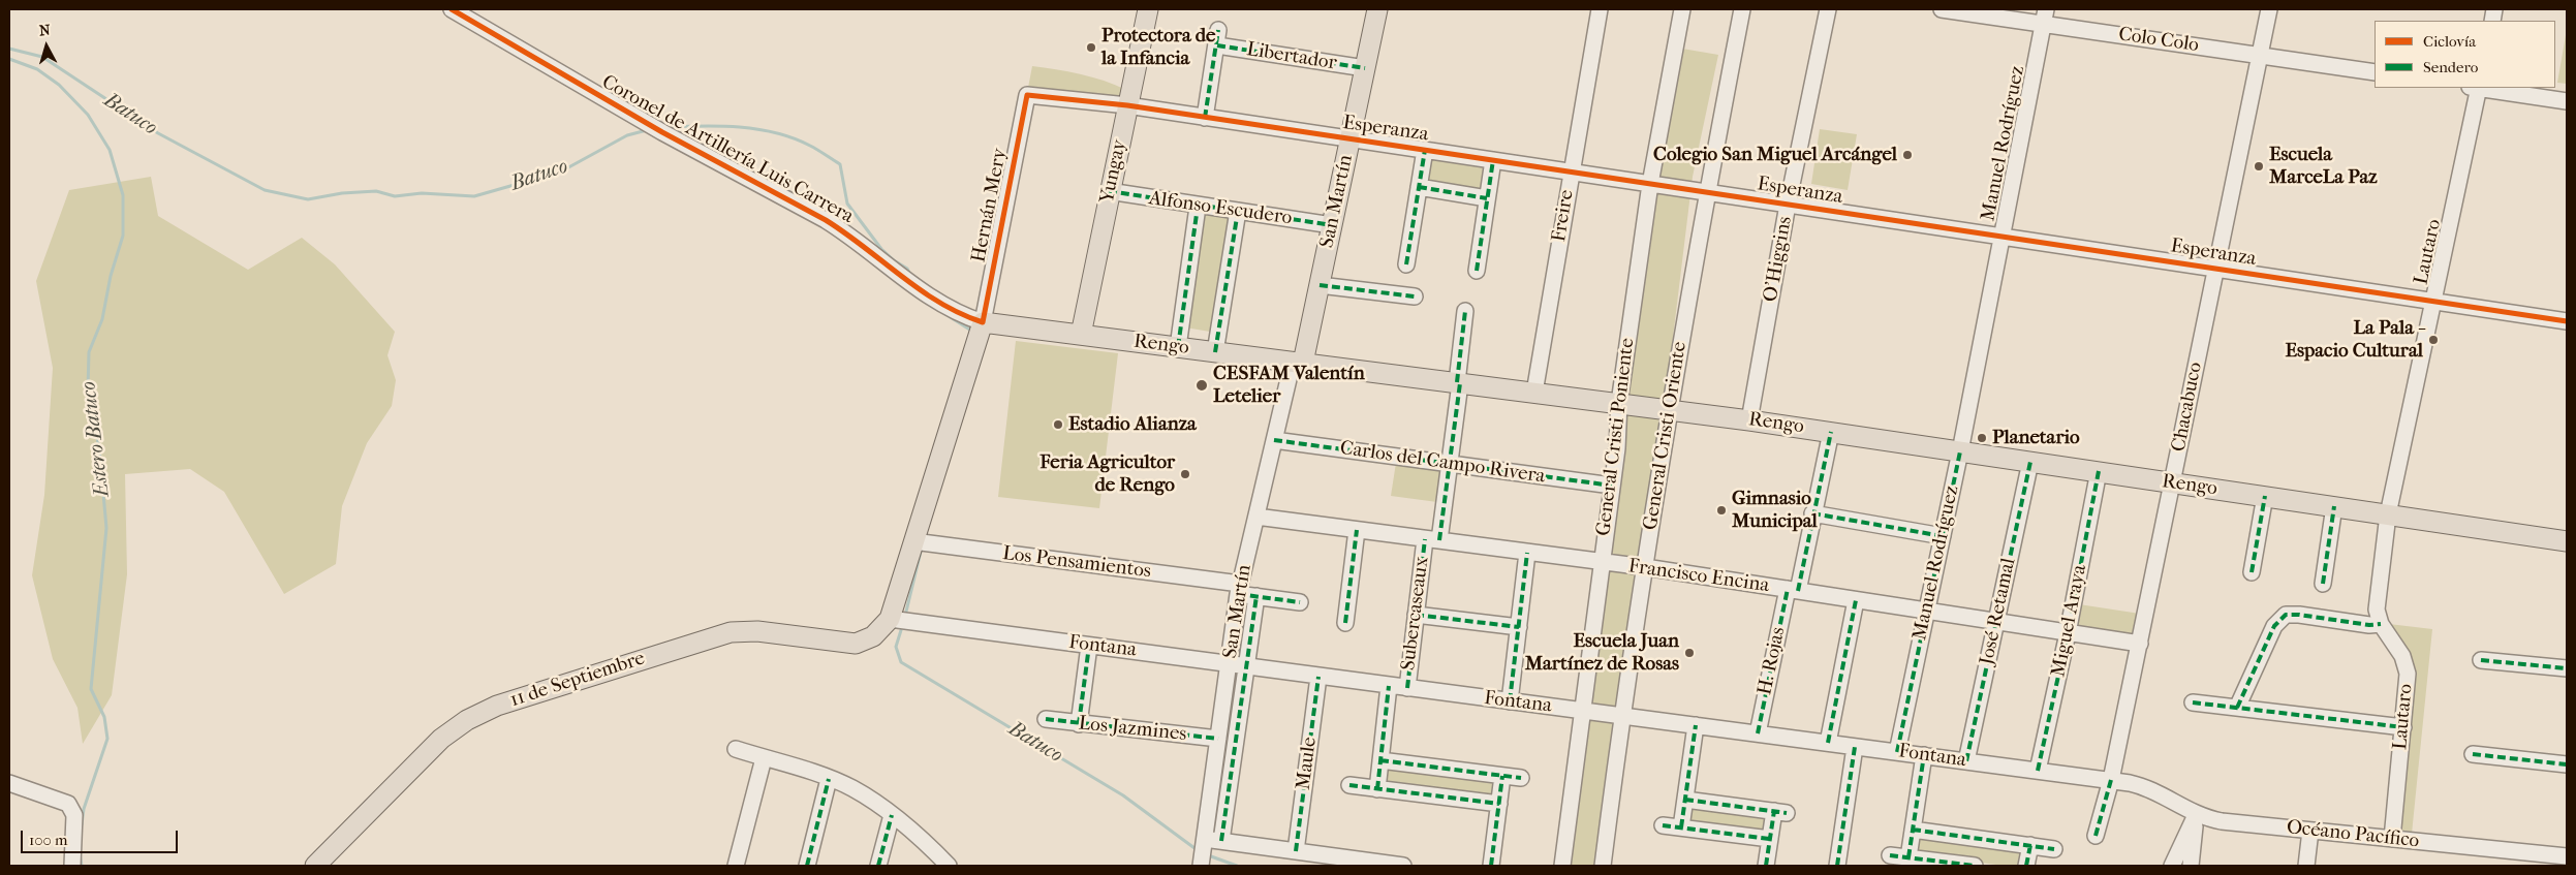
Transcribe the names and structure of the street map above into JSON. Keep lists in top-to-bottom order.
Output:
{
  "streets": {
    "main road": [
      "Yungay",
      "San Martín",
      "Hernán Mery",
      "Rengo",
      "11 de Septiembre"
    ],
    "street": [
      "Colo Colo",
      "Libertador",
      "Esperanza",
      "Manuel Rodríguez",
      "Coronel de Artillería Luis Carrera",
      "Alfonso Escudero",
      "Freire",
      "Lautaro",
      "O'Higgins",
      "Chacabuco",
      "General Cristi Oriente",
      "General Cristi Poniente",
      "Carlos del Campo Rivera",
      "Los Pensamientos",
      "Francisco Encina",
      "José Retamal",
      "Subercaseaux",
      "Miguel Araya",
      "Fontana",
      "H. Rojas",
      "Los Jazmines",
      "Maule",
      "Océano Pacífico"
    ]
  },
  "crossings": [
    ["Colo Colo", "Manuel Rodríguez"],
    ["Colo Colo", "Chacabuco"],
    ["Libertador", "Esperanza"],
    ["Libertador", "San Martín"],
    ["Esperanza", "Manuel Rodríguez"],
    ["Esperanza", "Yungay"],
    ["Esperanza", "San Martín"],
    ["Esperanza", "Hernán Mery"],
    ["Esperanza", "Freire"],
    ["Esperanza", "Lautaro"],
    ["Esperanza", "O'Higgins"],
    ["Esperanza", "Chacabuco"],
    ["Esperanza", "General Cristi Oriente"],
    ["Esperanza", "General Cristi Poniente"],
    ["Manuel Rodríguez", "Rengo"],
    ["Manuel Rodríguez", "Francisco Encina"],
    ["Manuel Rodríguez", "Fontana"],
    ["Coronel de Artillería Luis Carrera", "Hernán Mery"],
    ["Coronel de Artillería Luis Carrera", "Rengo"],
    ["Yungay", "Alfonso Escudero"],
    ["Yungay", "Rengo"],
    ["San Martín", "Alfonso Escudero"],
    ["San Martín", "Rengo"],
    ["San Martín", "Carlos del Campo Rivera"],
    ["San Martín", "Los Pensamientos"],
    ["San Martín", "Francisco Encina"],
    ["San Martín", "Fontana"],
    ["San Martín", "Los Jazmines"],
    ["Hernán Mery", "Rengo"],
    ["Hernán Mery", "Los Pensamientos"],
    ["Hernán Mery", "Fontana"],
    ["Hernán Mery", "11 de Septiembre"],
    ["Freire", "Rengo"],
    ["Lautaro", "Rengo"],
    ["Lautaro", "Océano Pacífico"],
    ["O'Higgins", "Rengo"],
    ["Rengo", "Chacabuco"],
    ["Rengo", "General Cristi Oriente"],
    ["Rengo", "General Cristi Poniente"],
    ["Rengo", "José Retamal"],
    ["Rengo", "Subercaseaux"],
    ["Rengo", "Miguel Araya"],
    ["Rengo", "H. Rojas"],
    ["Chacabuco", "Francisco Encina"],
    ["Chacabuco", "Fontana"],
    ["General Cristi Oriente", "Francisco Encina"],
    ["General Cristi Oriente", "Fontana"],
    ["General Cristi Poniente", "Carlos del Campo Rivera"],
    ["General Cristi Poniente", "Francisco Encina"],
    ["General Cristi Poniente", "Fontana"],
    ["Carlos del Campo Rivera", "Subercaseaux"],
    ["Francisco Encina", "José Retamal"],
    ["Francisco Encina", "Subercaseaux"],
    ["Francisco Encina", "Miguel Araya"],
    ["Francisco Encina", "H. Rojas"],
    ["José Retamal", "Fontana"],
    ["Subercaseaux", "Fontana"],
    ["Miguel Araya", "Fontana"],
    ["Fontana", "H. Rojas"],
    ["Fontana", "11 de Septiembre"],
    ["Fontana", "Maule"],
    ["Fontana", "Océano Pacífico"]
  ],
  "water": ["Batuco", "Estero Batuco"],
  "places": [
    "Protectora de la Infancia",
    "Colegio San Miguel Arcángel",
    "Escuela MarceLa Paz",
    "La Pala - Espacio Cultural",
    "CESFAM Valentín Letelier",
    "Estadio Alianza",
    "Planetario",
    "Feria Agricultor de Rengo",
    "Gimnasio Municipal",
    "Escuela Juan Martínez de Rosas"
  ],
  "legend": ["Ciclovía", "Sendero"],
  "scale_bar": "100 m",
  "north": "top"
}
